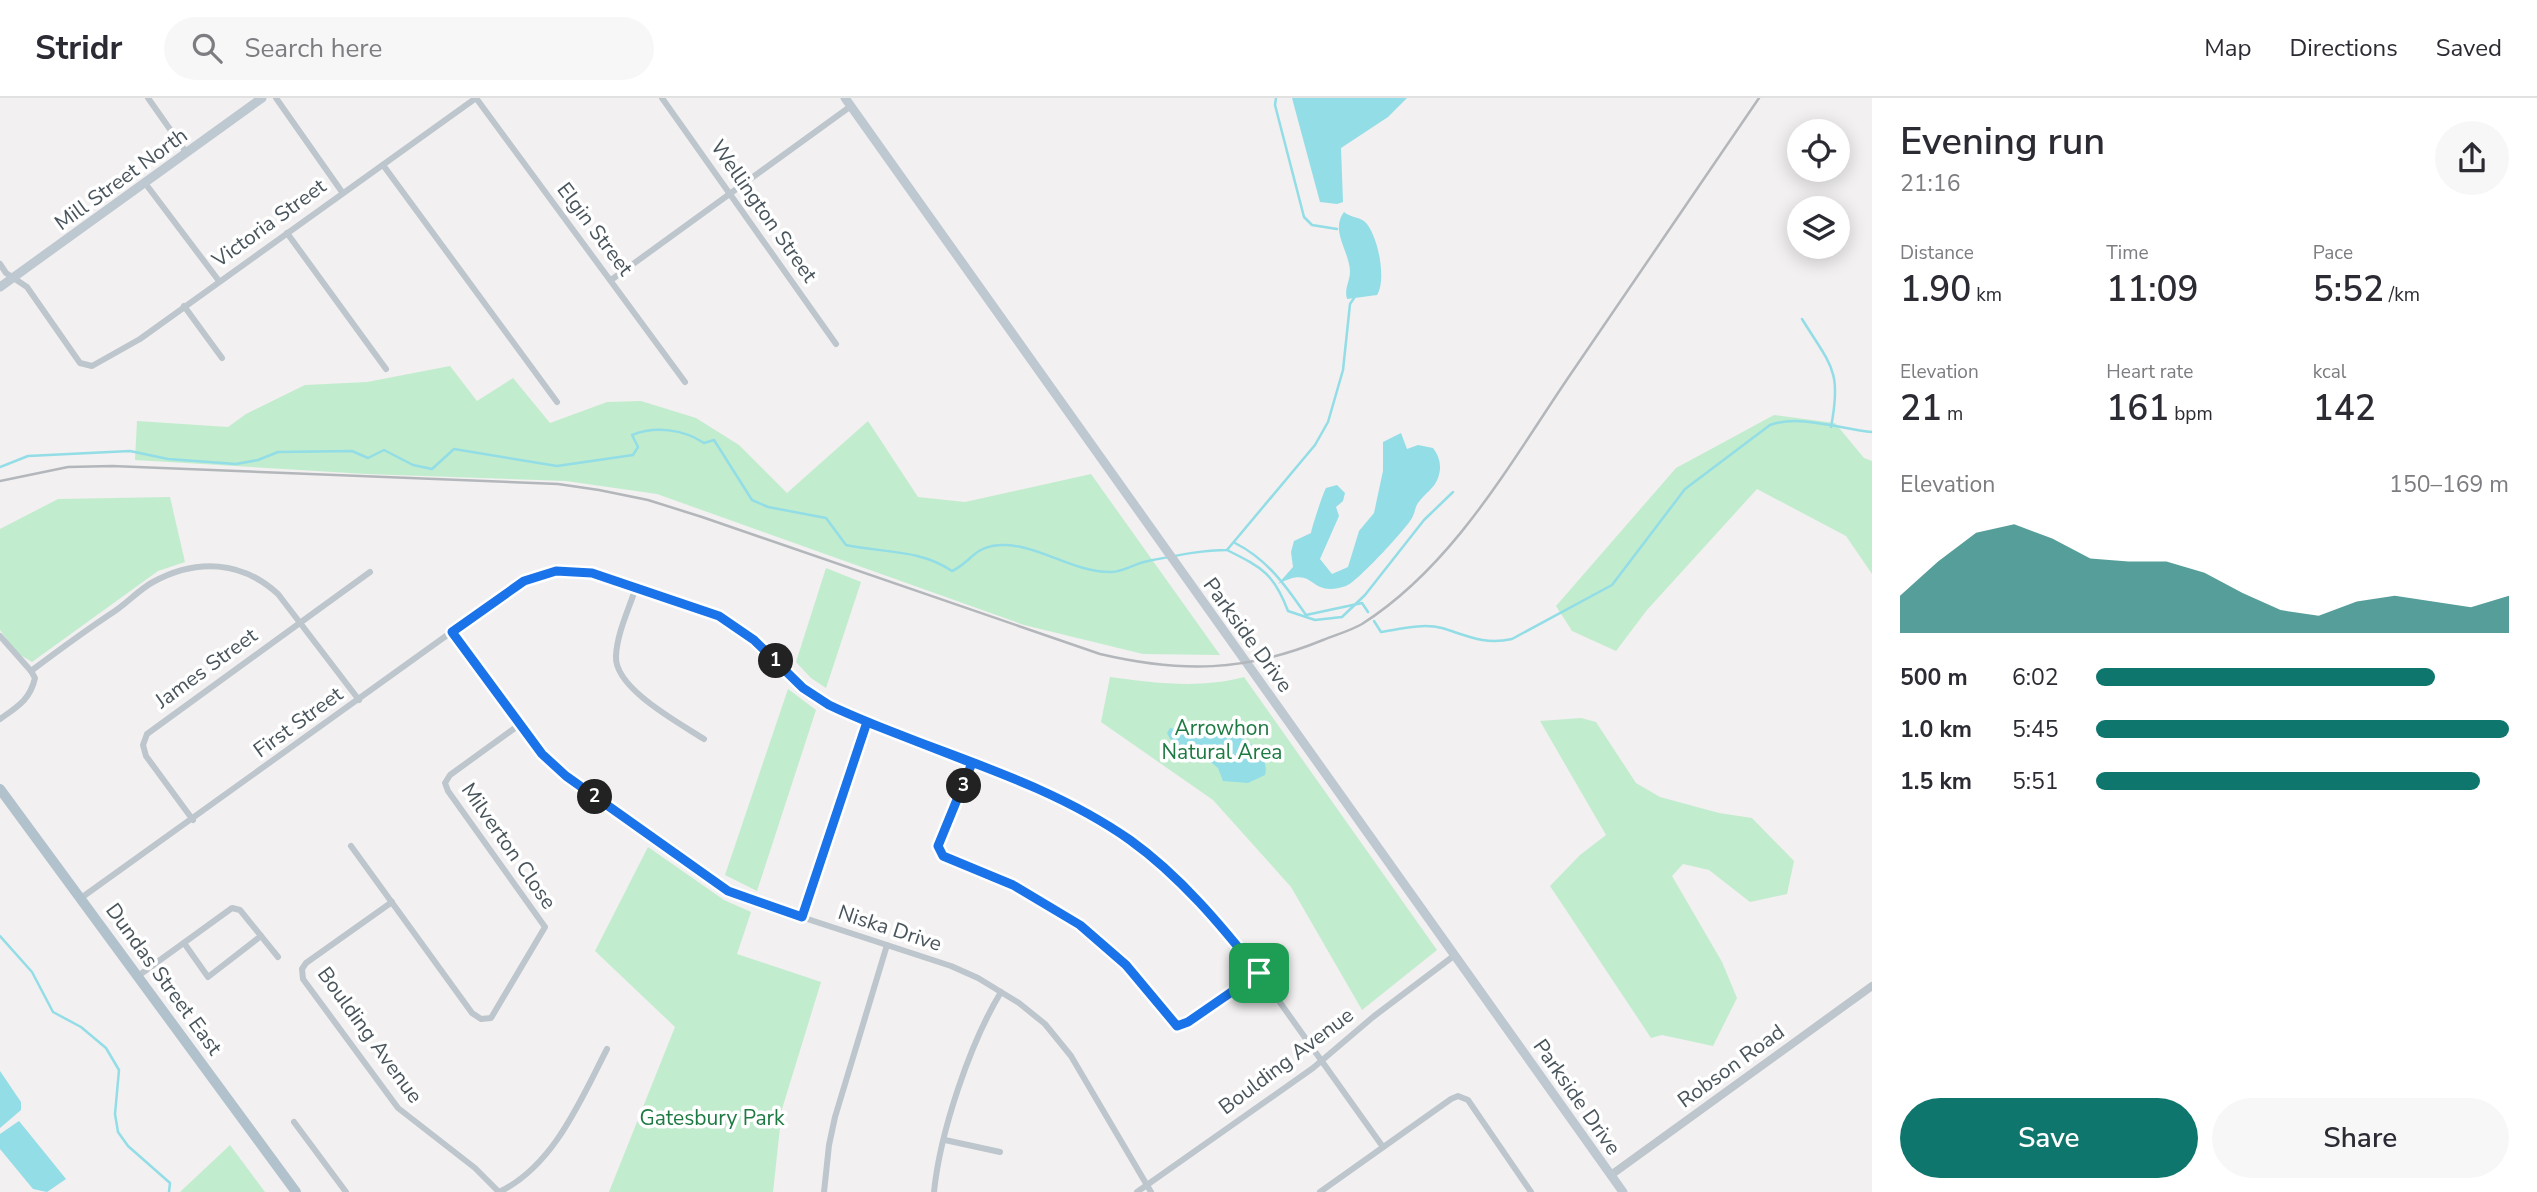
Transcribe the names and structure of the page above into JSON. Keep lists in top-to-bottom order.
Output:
{
  "streets": {
    "main road": ["Mill Street North", "Parkside Drive", "Dundas Street East"],
    "street": [
      "Wellington Street",
      "Victoria Street",
      "Elgin Street",
      "James Street",
      "First Street",
      "Milverton Close",
      "Niska Drive",
      "Boulding Avenue",
      "Robson Road"
    ]
  },
  "crossings": [
    ["Mill Street North", "Victoria Street"],
    ["Victoria Street", "Elgin Street"],
    ["Parkside Drive", "Boulding Avenue"],
    ["Parkside Drive", "Robson Road"],
    ["James Street", "First Street"],
    ["First Street", "Niska Drive"],
    ["First Street", "Dundas Street East"],
    ["Milverton Close", "Niska Drive"],
    ["Milverton Close", "Boulding Avenue"],
    ["Niska Drive", "Boulding Avenue"]
  ],
  "parks": ["Arrowhon Natural Area", "Gatesbury Park"],
  "page": {
    "header": "Stridr",
    "search": "Search here",
    "nav": ["Map", "Directions", "Saved"],
    "heading": ["Evening run", "21:16"],
    "stats": [
      ["Distance", "1.90 km"],
      ["Time", "11:09"],
      ["Pace", "5:52 /km"],
      ["Elevation", "21 m"],
      ["Heart rate", "161 bpm"],
      ["kcal", "142"]
    ],
    "chart": ["Elevation", "150–169 m"],
    "pins": ["1", "3", "2"],
    "list": [
      {
        "name": "500 m",
        "note": "6:02"
      },
      {
        "name": "1.0 km",
        "note": "5:45"
      },
      {
        "name": "1.5 km",
        "note": "5:51"
      }
    ],
    "buttons": ["Save", "Share"]
  }
}
